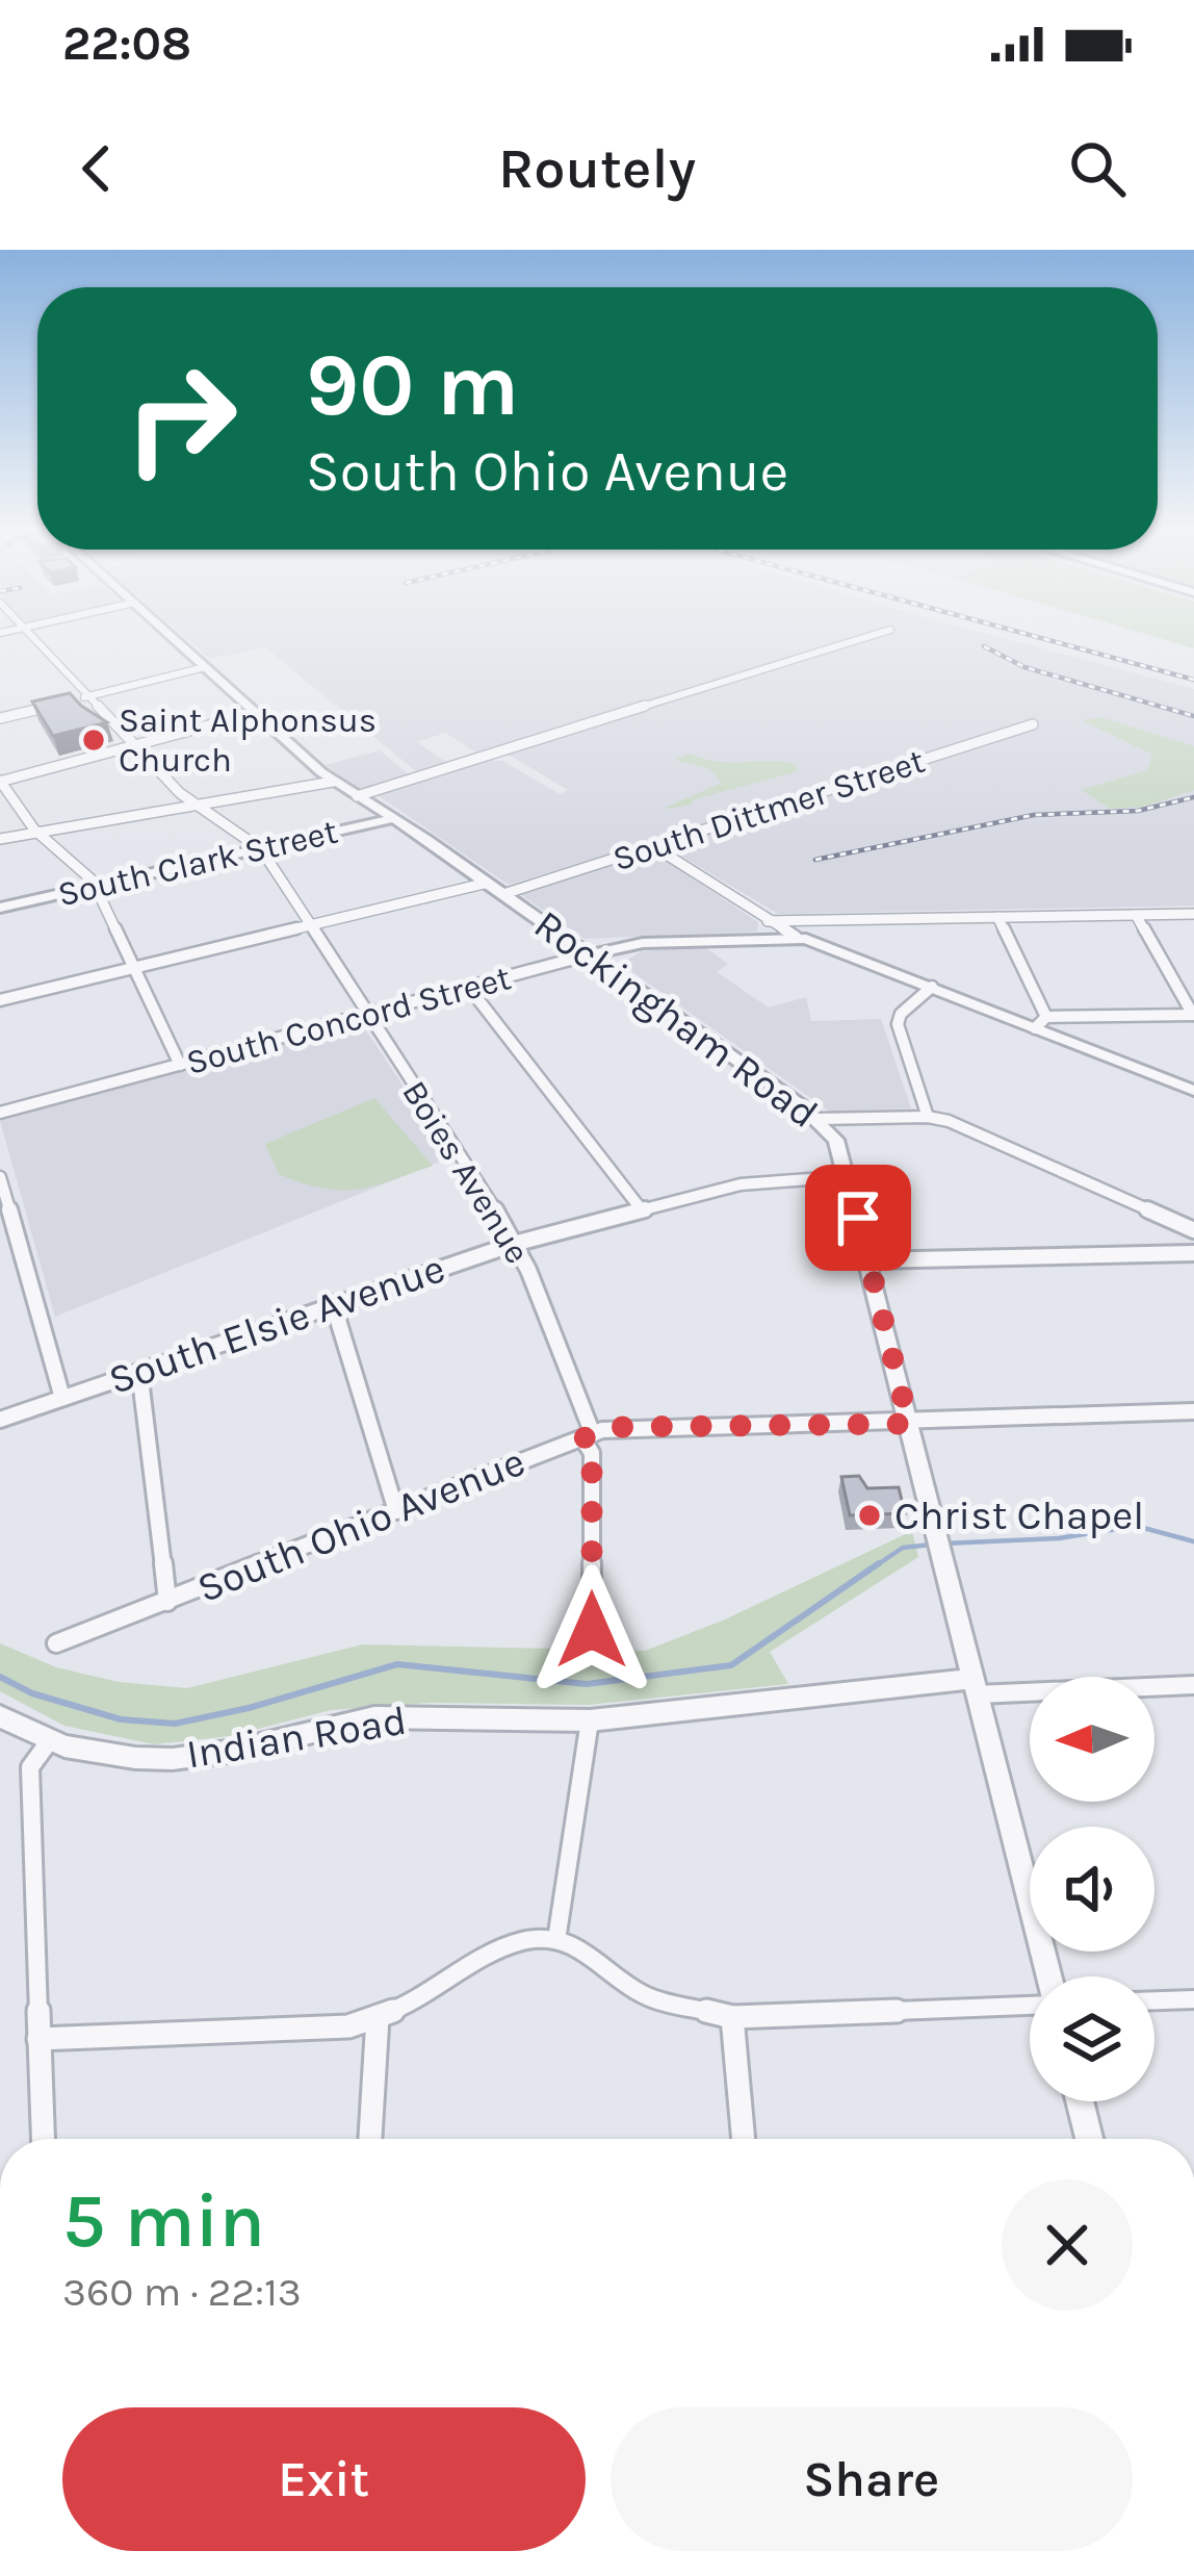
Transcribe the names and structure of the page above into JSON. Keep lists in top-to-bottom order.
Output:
{
  "streets": {
    "street": [
      "South Dittmer Street",
      "South Clark Street",
      "Rockingham Road",
      "South Concord Street",
      "Boies Avenue",
      "South Elsie Avenue",
      "South Ohio Avenue",
      "Indian Road"
    ]
  },
  "crossings": [
    ["South Dittmer Street", "Rockingham Road"],
    ["South Clark Street", "Rockingham Road"],
    ["South Clark Street", "Boies Avenue"],
    ["Rockingham Road", "South Concord Street"],
    ["Rockingham Road", "South Elsie Avenue"],
    ["Rockingham Road", "South Ohio Avenue"],
    ["Rockingham Road", "Indian Road"],
    ["South Concord Street", "Boies Avenue"],
    ["Boies Avenue", "South Elsie Avenue"],
    ["Boies Avenue", "South Ohio Avenue"]
  ],
  "places": ["Saint Alphonsus Church", "Christ Chapel"],
  "north": "left",
  "page": {
    "status": "22:08",
    "header": "Routely",
    "turn": ["90 m", "South Ohio Avenue"],
    "heading": ["5 min", "360 m · 22:13"],
    "buttons": ["Exit", "Share"]
  }
}
